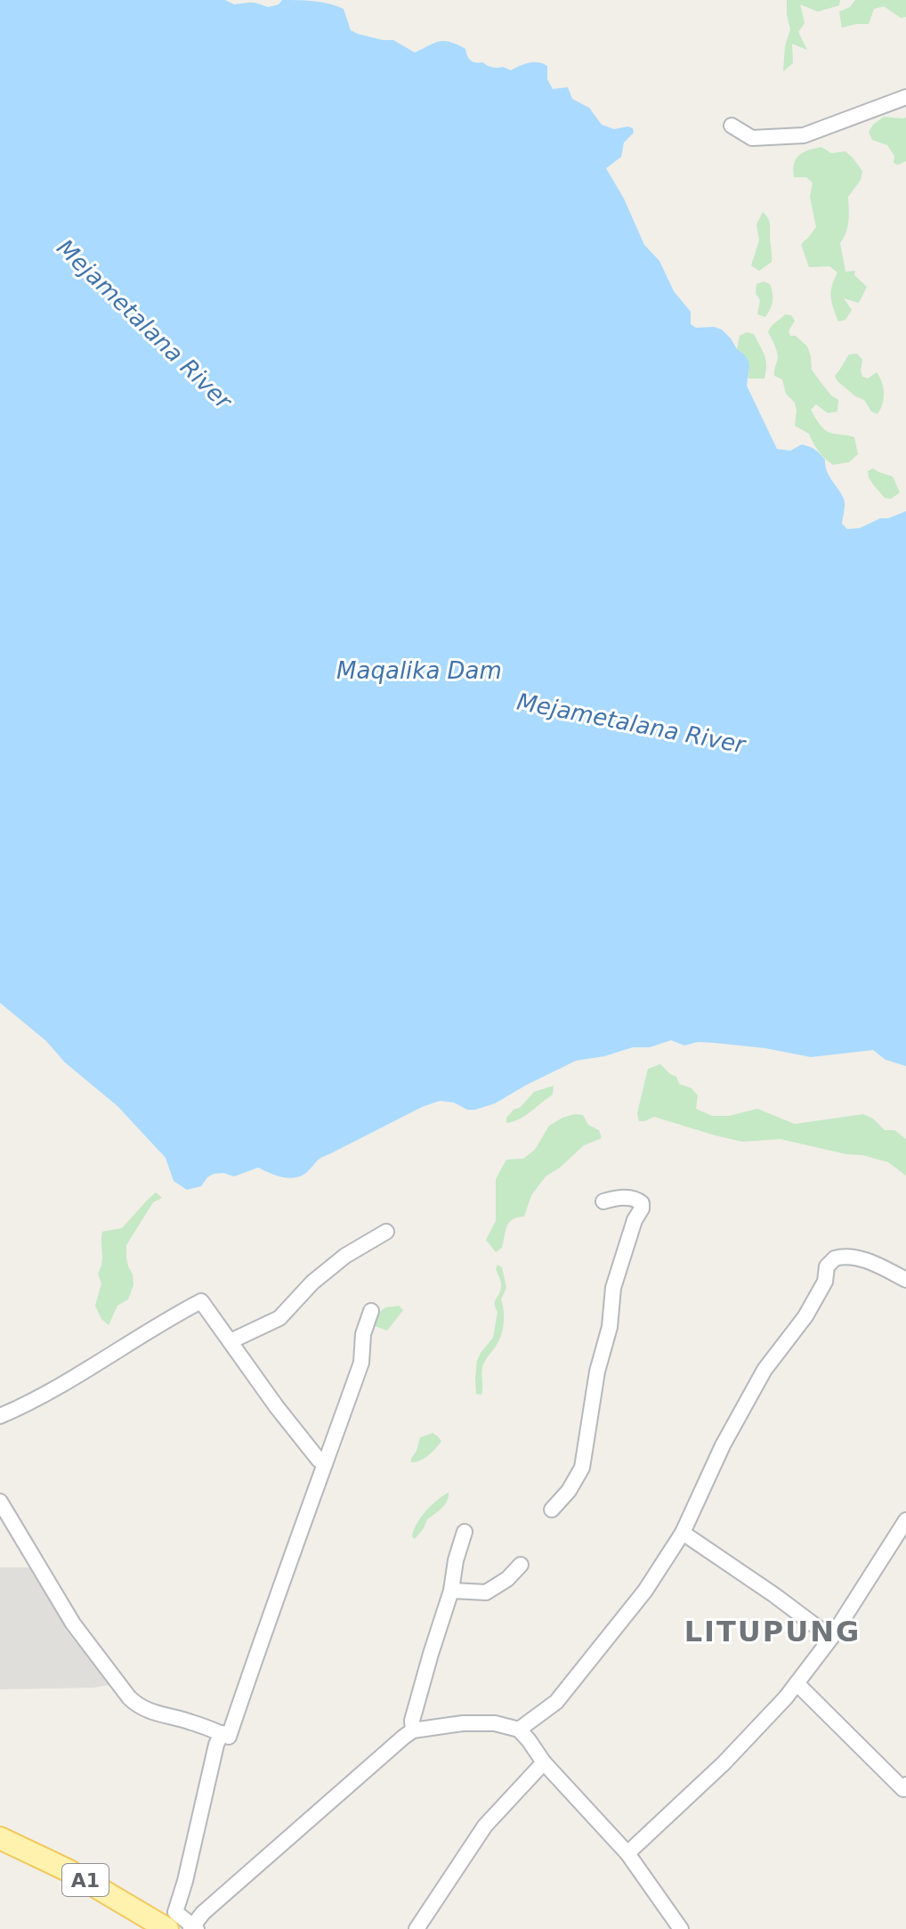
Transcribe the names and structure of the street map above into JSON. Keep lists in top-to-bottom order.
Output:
{
  "streets": {
    "main road": ["A1"]
  },
  "districts": ["LITUPUNG"],
  "water": ["Mejametalana River", "Maqalika Dam"]
}
